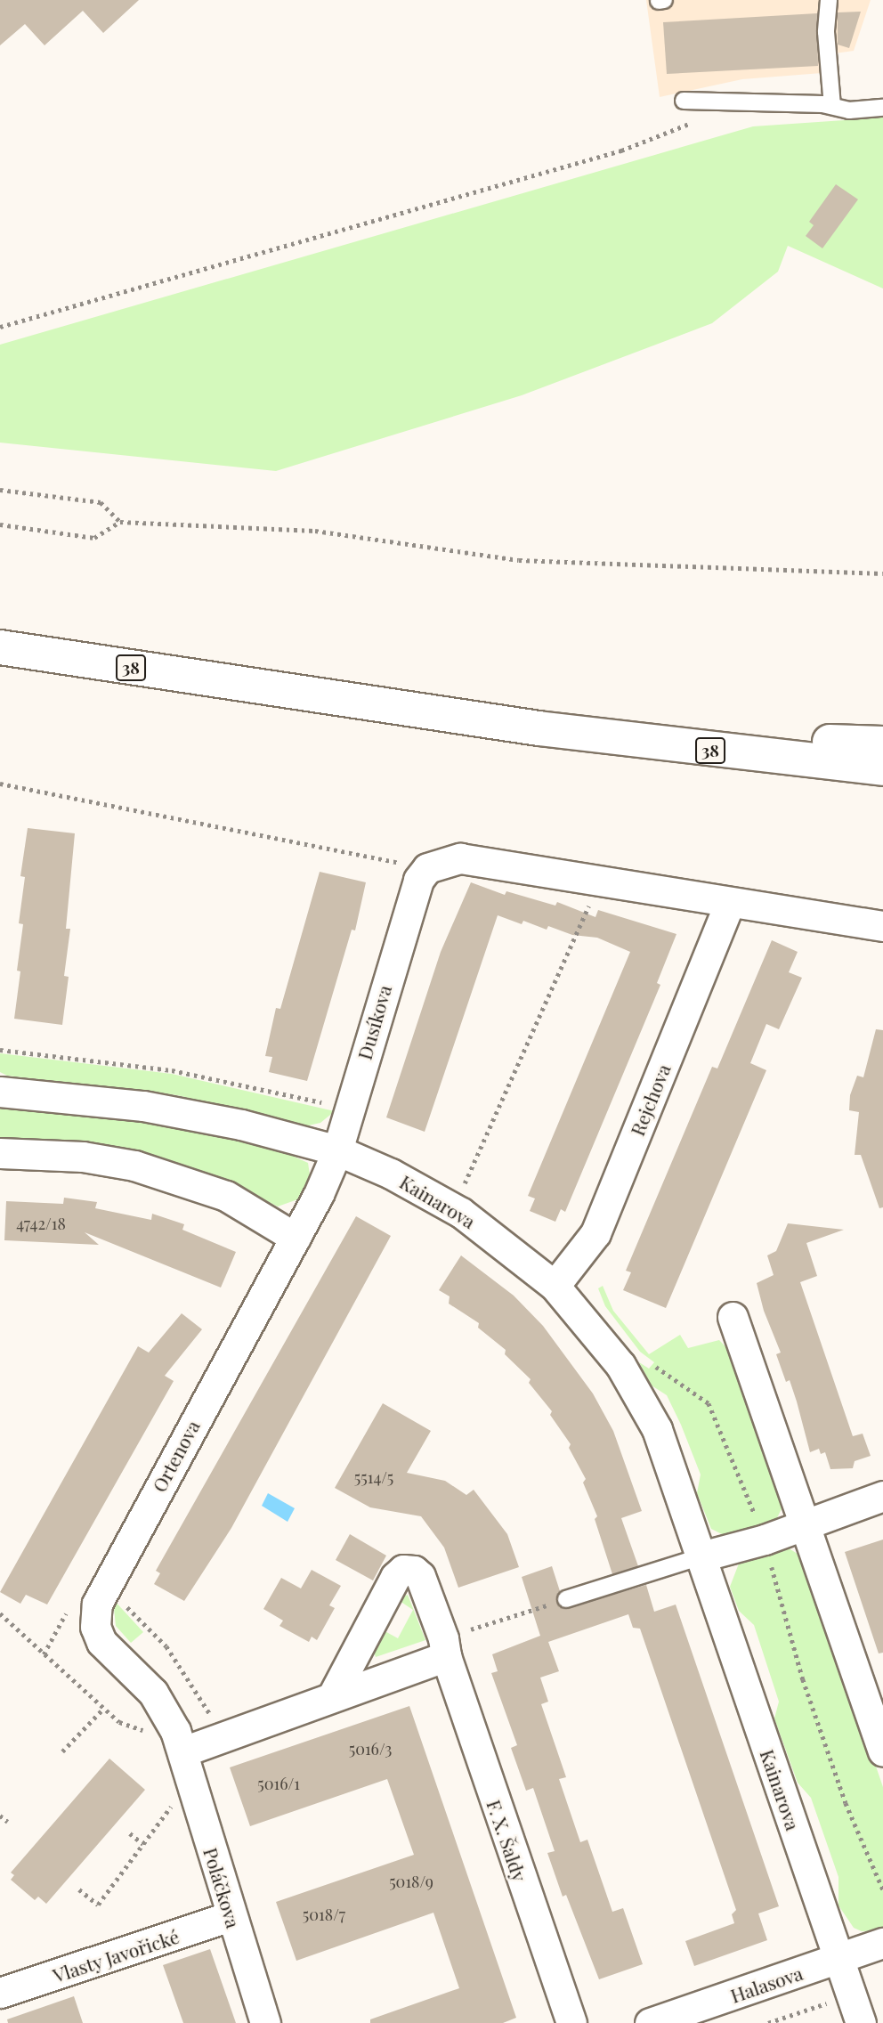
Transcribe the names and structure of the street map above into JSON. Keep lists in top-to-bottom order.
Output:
{
  "streets": {
    "main road": ["38"],
    "street": [
      "Dusíkova",
      "Rejchova",
      "Kainarova",
      "Ortenova",
      "F. X. Šaldy",
      "Poláčkova",
      "Vlasty Javořické",
      "Halasova"
    ]
  },
  "crossings": [
    ["Dusíkova", "Kainarova"],
    ["Dusíkova", "Ortenova"],
    ["Rejchova", "Kainarova"],
    ["Kainarova", "Ortenova"],
    ["Kainarova", "Halasova"],
    ["Ortenova", "Poláčkova"],
    ["Poláčkova", "Vlasty Javořické"]
  ],
  "house_numbers": [
    "4742/18",
    "5514/5",
    "5016/3",
    "5016/1",
    "5018/9",
    "5018/7"
  ]
}
